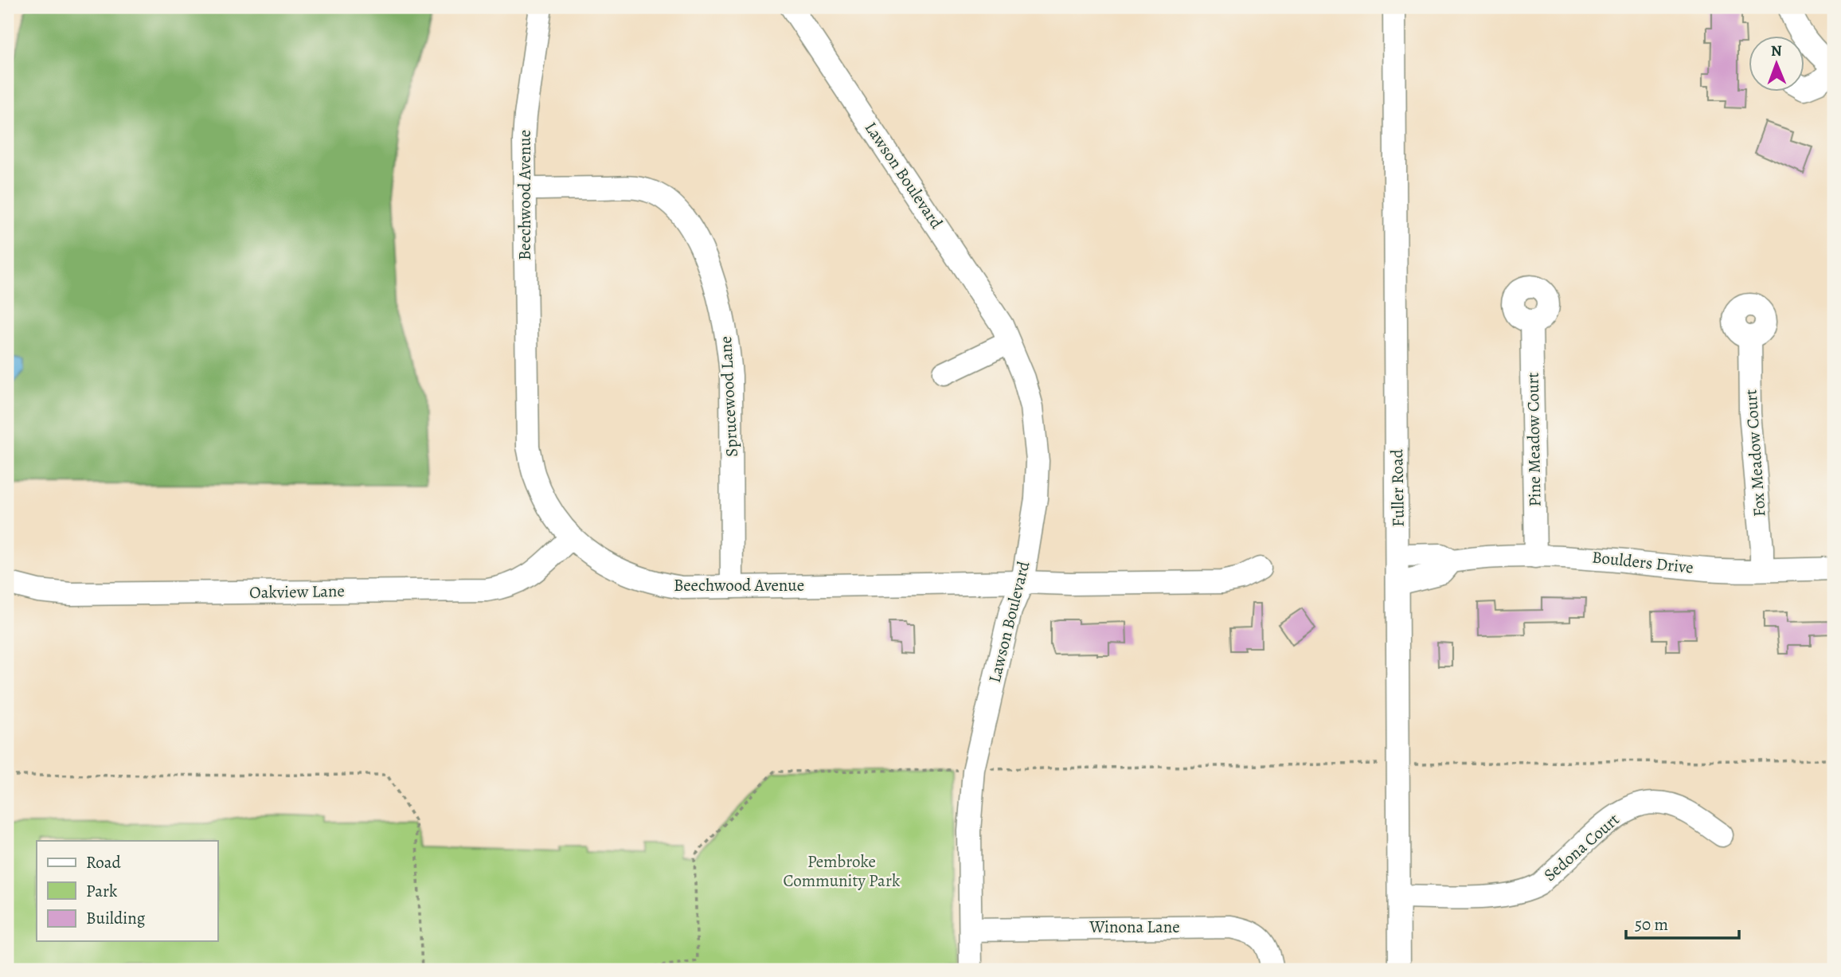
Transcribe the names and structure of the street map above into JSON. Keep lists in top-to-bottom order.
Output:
{
  "streets": {
    "street": [
      "Lawson Boulevard",
      "Beechwood Avenue",
      "Sprucewood Lane",
      "Pine Meadow Court",
      "Fox Meadow Court",
      "Fuller Road",
      "Boulders Drive",
      "Oakview Lane",
      "Sedona Court",
      "Winona Lane"
    ]
  },
  "crossings": [
    ["Lawson Boulevard", "Beechwood Avenue"],
    ["Lawson Boulevard", "Winona Lane"],
    ["Beechwood Avenue", "Sprucewood Lane"],
    ["Beechwood Avenue", "Oakview Lane"],
    ["Pine Meadow Court", "Boulders Drive"],
    ["Fox Meadow Court", "Boulders Drive"],
    ["Fuller Road", "Boulders Drive"],
    ["Fuller Road", "Sedona Court"]
  ],
  "parks": ["Pembroke Community Park"],
  "legend": ["Road", "Park", "Building"],
  "scale_bar": "50 m",
  "north": "top"
}
